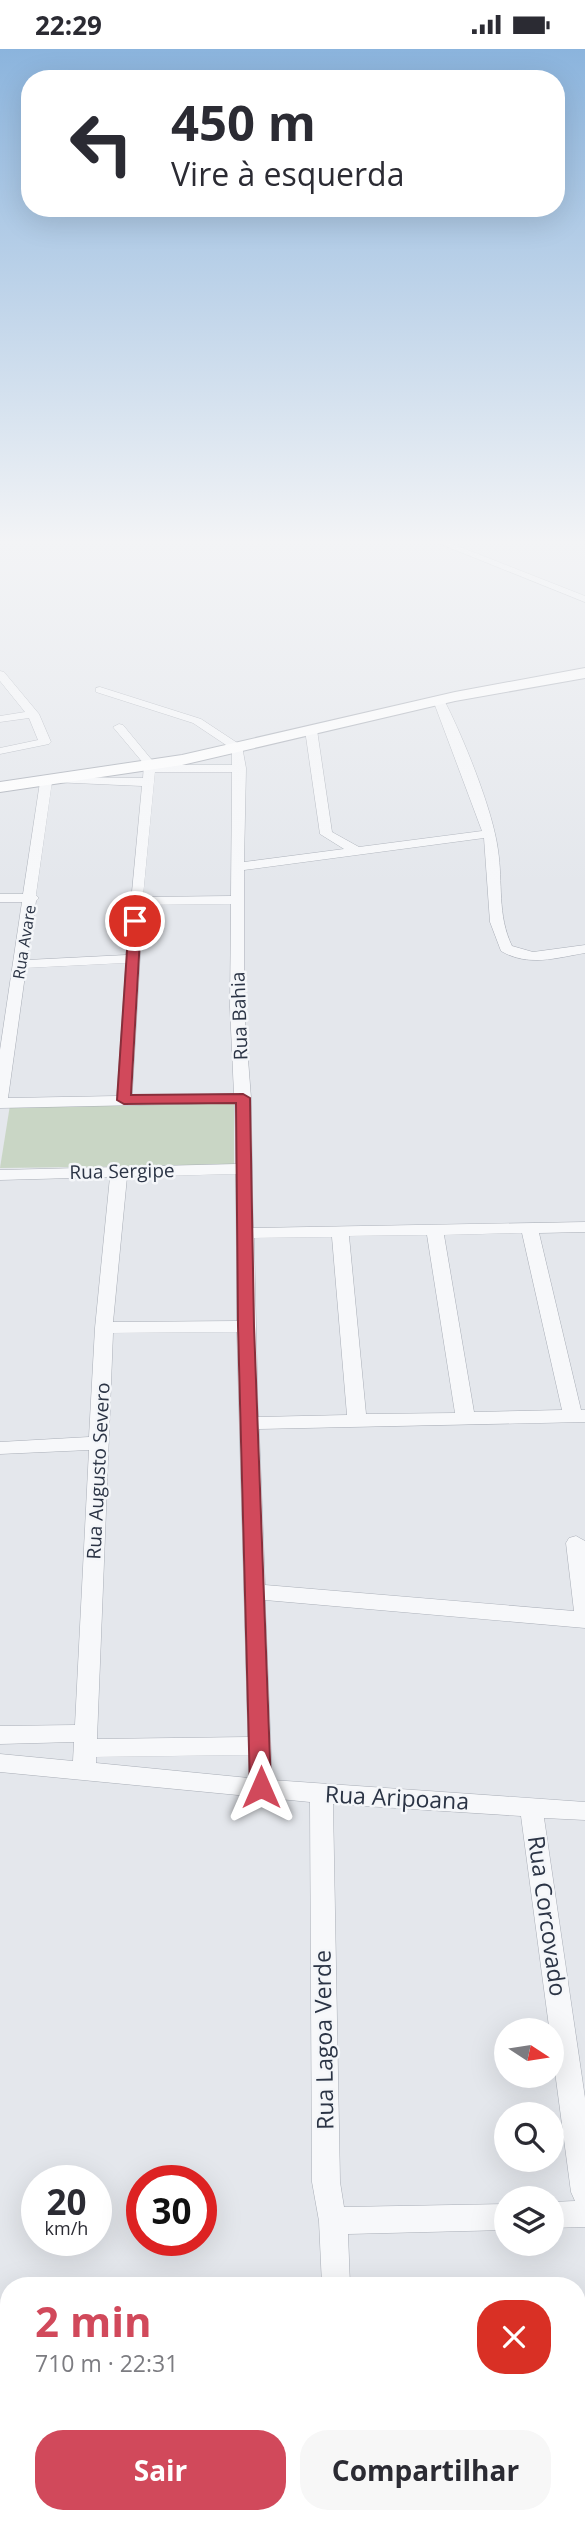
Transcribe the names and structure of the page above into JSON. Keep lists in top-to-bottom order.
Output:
{
  "streets": {
    "street": [
      "Rua Avare",
      "Rua Bahia",
      "Rua Sergipe",
      "Rua Augusto Severo",
      "Rua Aripoana",
      "Rua Corcovado",
      "Rua Lagoa Verde"
    ]
  },
  "crossings": [
    ["Rua Bahia", "Rua Sergipe"],
    ["Rua Bahia", "Rua Aripoana"],
    ["Rua Sergipe", "Rua Augusto Severo"],
    ["Rua Augusto Severo", "Rua Aripoana"],
    ["Rua Aripoana", "Rua Corcovado"],
    ["Rua Aripoana", "Rua Lagoa Verde"]
  ],
  "north": "right",
  "page": {
    "status": "22:29",
    "turn": ["450 m", "Vire à esquerda"],
    "speed": "20 km/h",
    "limit": "30",
    "heading": ["2 min", "710 m · 22:31"],
    "buttons": ["Sair", "Compartilhar"]
  }
}
